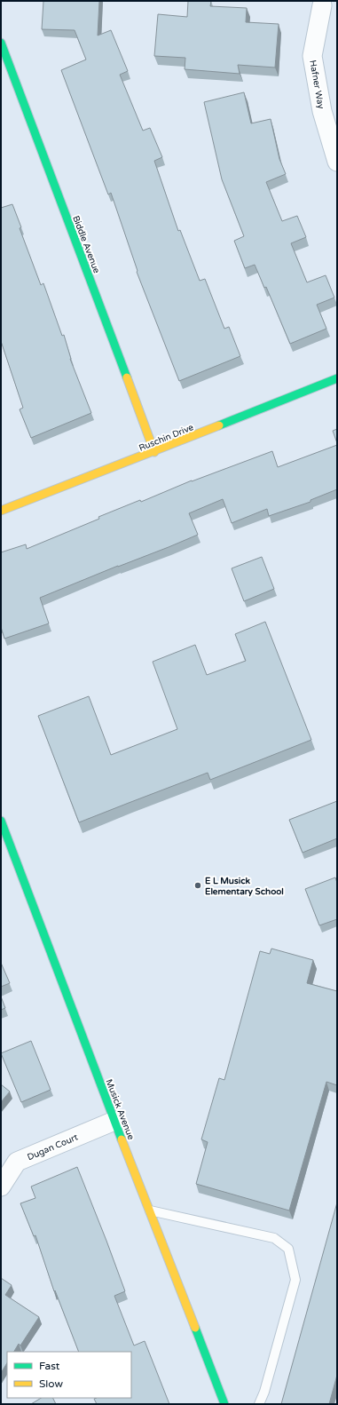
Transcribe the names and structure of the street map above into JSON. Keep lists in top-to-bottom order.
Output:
{
  "streets": {
    "street": [
      "Hafner Way",
      "Biddle Avenue",
      "Ruschin Drive",
      "Musick Avenue",
      "Dugan Court"
    ]
  },
  "crossings": [
    ["Biddle Avenue", "Ruschin Drive"],
    ["Musick Avenue", "Dugan Court"]
  ],
  "places": ["E L Musick Elementary School"],
  "legend": ["Fast", "Slow"]
}
